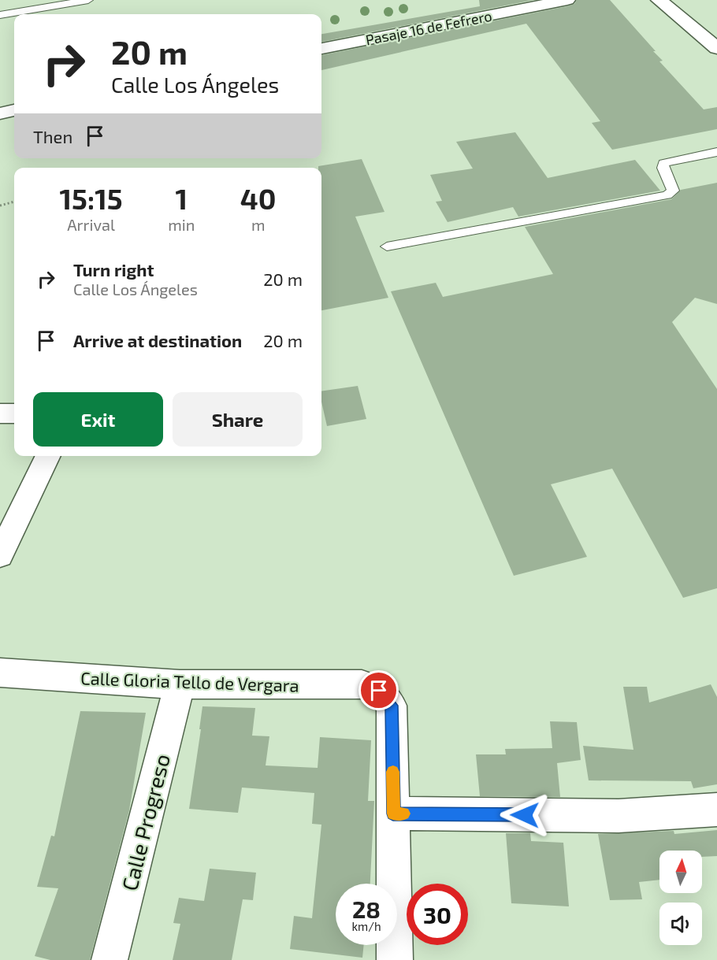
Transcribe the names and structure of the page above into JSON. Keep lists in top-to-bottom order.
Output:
{
  "streets": {
    "street": ["Pasaje 16 de Fefrero", "Calle Gloria Tello de Vergara", "Calle Progreso"]
  },
  "crossings": [
    ["Calle Gloria Tello de Vergara", "Calle Progreso"]
  ],
  "north": "top",
  "page": {
    "turn": ["20 m", "Calle Los Ángeles"],
    "then": "Then",
    "eta": [
      "15:15",
      "Arrival",
      "1",
      "min",
      "40",
      "m"
    ],
    "list": [
      {
        "name": "Turn right",
        "note": "Calle Los Ángeles",
        "value": "20 m"
      },
      {
        "name": "Arrive at destination",
        "value": "20 m"
      }
    ],
    "buttons": ["Exit", "Share"],
    "speed": "28 km/h",
    "limit": "30"
  }
}
